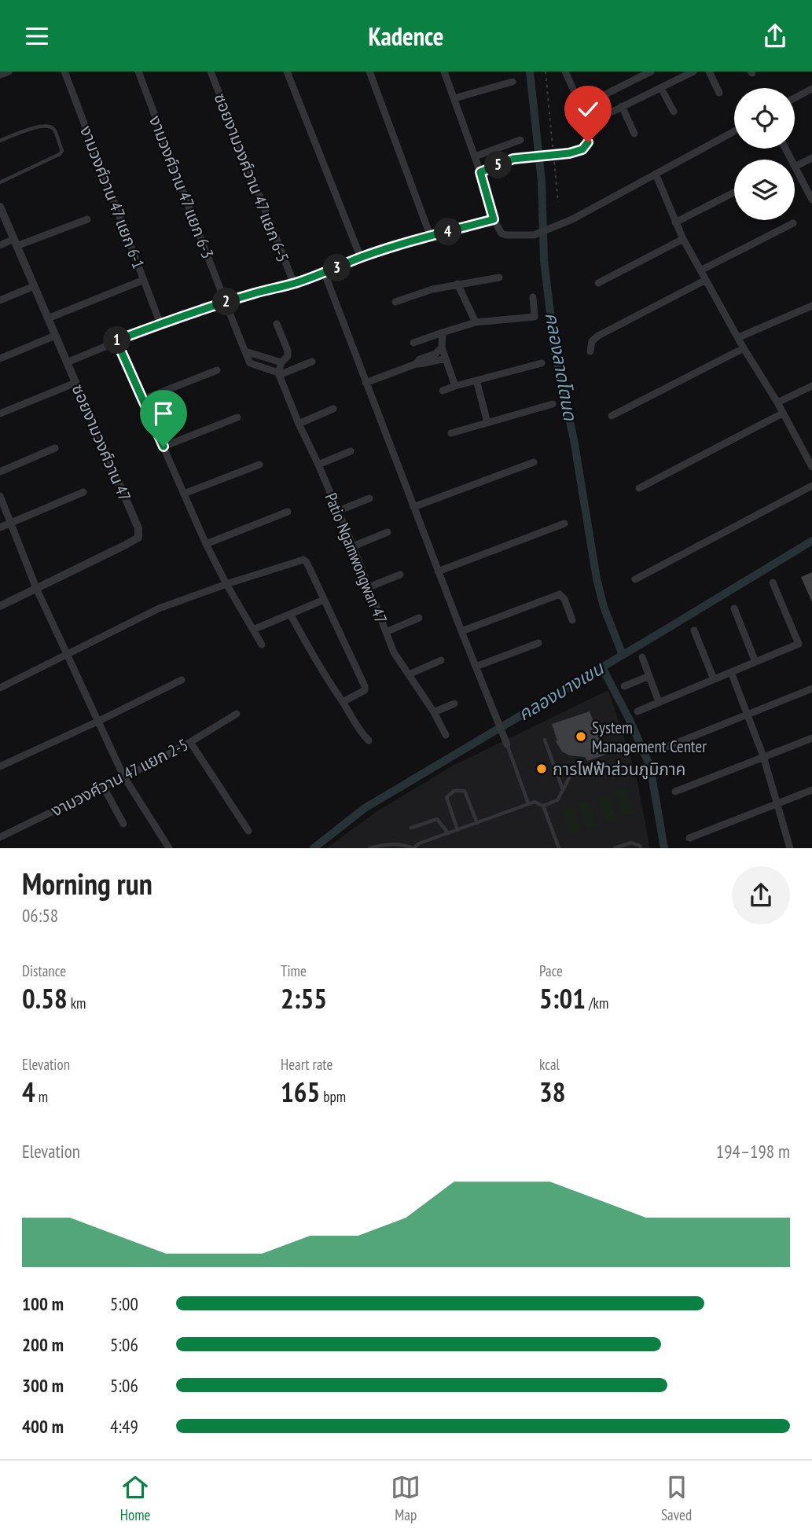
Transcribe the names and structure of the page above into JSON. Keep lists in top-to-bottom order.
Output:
{
  "streets": {
    "street": [
      "ซอยงามวงศ์วาน 47 แยก 6-5",
      "งามวงศ์วาน 47 แยก 6-3",
      "งามวงศ์วาน 47 แยก 6-1",
      "ซอยงามวงศ์วาน 47",
      "Patio Ngamwongwan 47",
      "งามวงศ์วาน 47 แยก 2-5"
    ]
  },
  "water": ["คลองลาดโตนด", "คลองบางเขน"],
  "places": ["System Management Center", "การไฟฟ้าส่วนภูมิภาค"],
  "page": {
    "header": "Kadence",
    "pins": [
      "5",
      "4",
      "3",
      "2",
      "1"
    ],
    "heading": ["Morning run", "06:58"],
    "stats": [
      ["Distance", "0.58 km"],
      ["Time", "2:55"],
      ["Pace", "5:01 /km"],
      ["Elevation", "4 m"],
      ["Heart rate", "165 bpm"],
      ["kcal", "38"]
    ],
    "chart": ["Elevation", "194–198 m"],
    "list": [
      {
        "name": "100 m",
        "note": "5:00"
      },
      {
        "name": "200 m",
        "note": "5:06"
      },
      {
        "name": "300 m",
        "note": "5:06"
      },
      {
        "name": "400 m",
        "note": "4:49"
      }
    ],
    "tabs": ["Home", "Map", "Saved"]
  }
}
